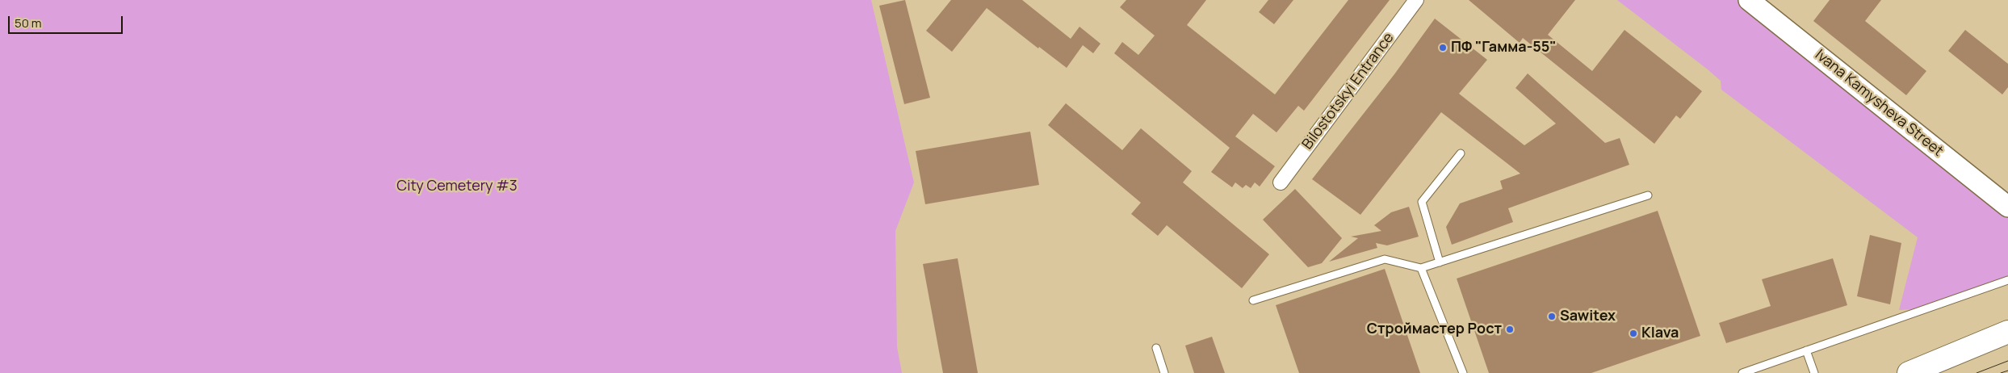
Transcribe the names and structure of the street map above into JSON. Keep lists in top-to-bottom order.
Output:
{
  "streets": {
    "street": ["Bilostotskyi Entrance", "Ivana Kamysheva Street"]
  },
  "parks": ["City Cemetery #3"],
  "places": [
    "ПФ \"Гамма-55\"",
    "Sawitex",
    "Строймастер Рост",
    "Klava"
  ],
  "scale_bar": "50 m"
}
